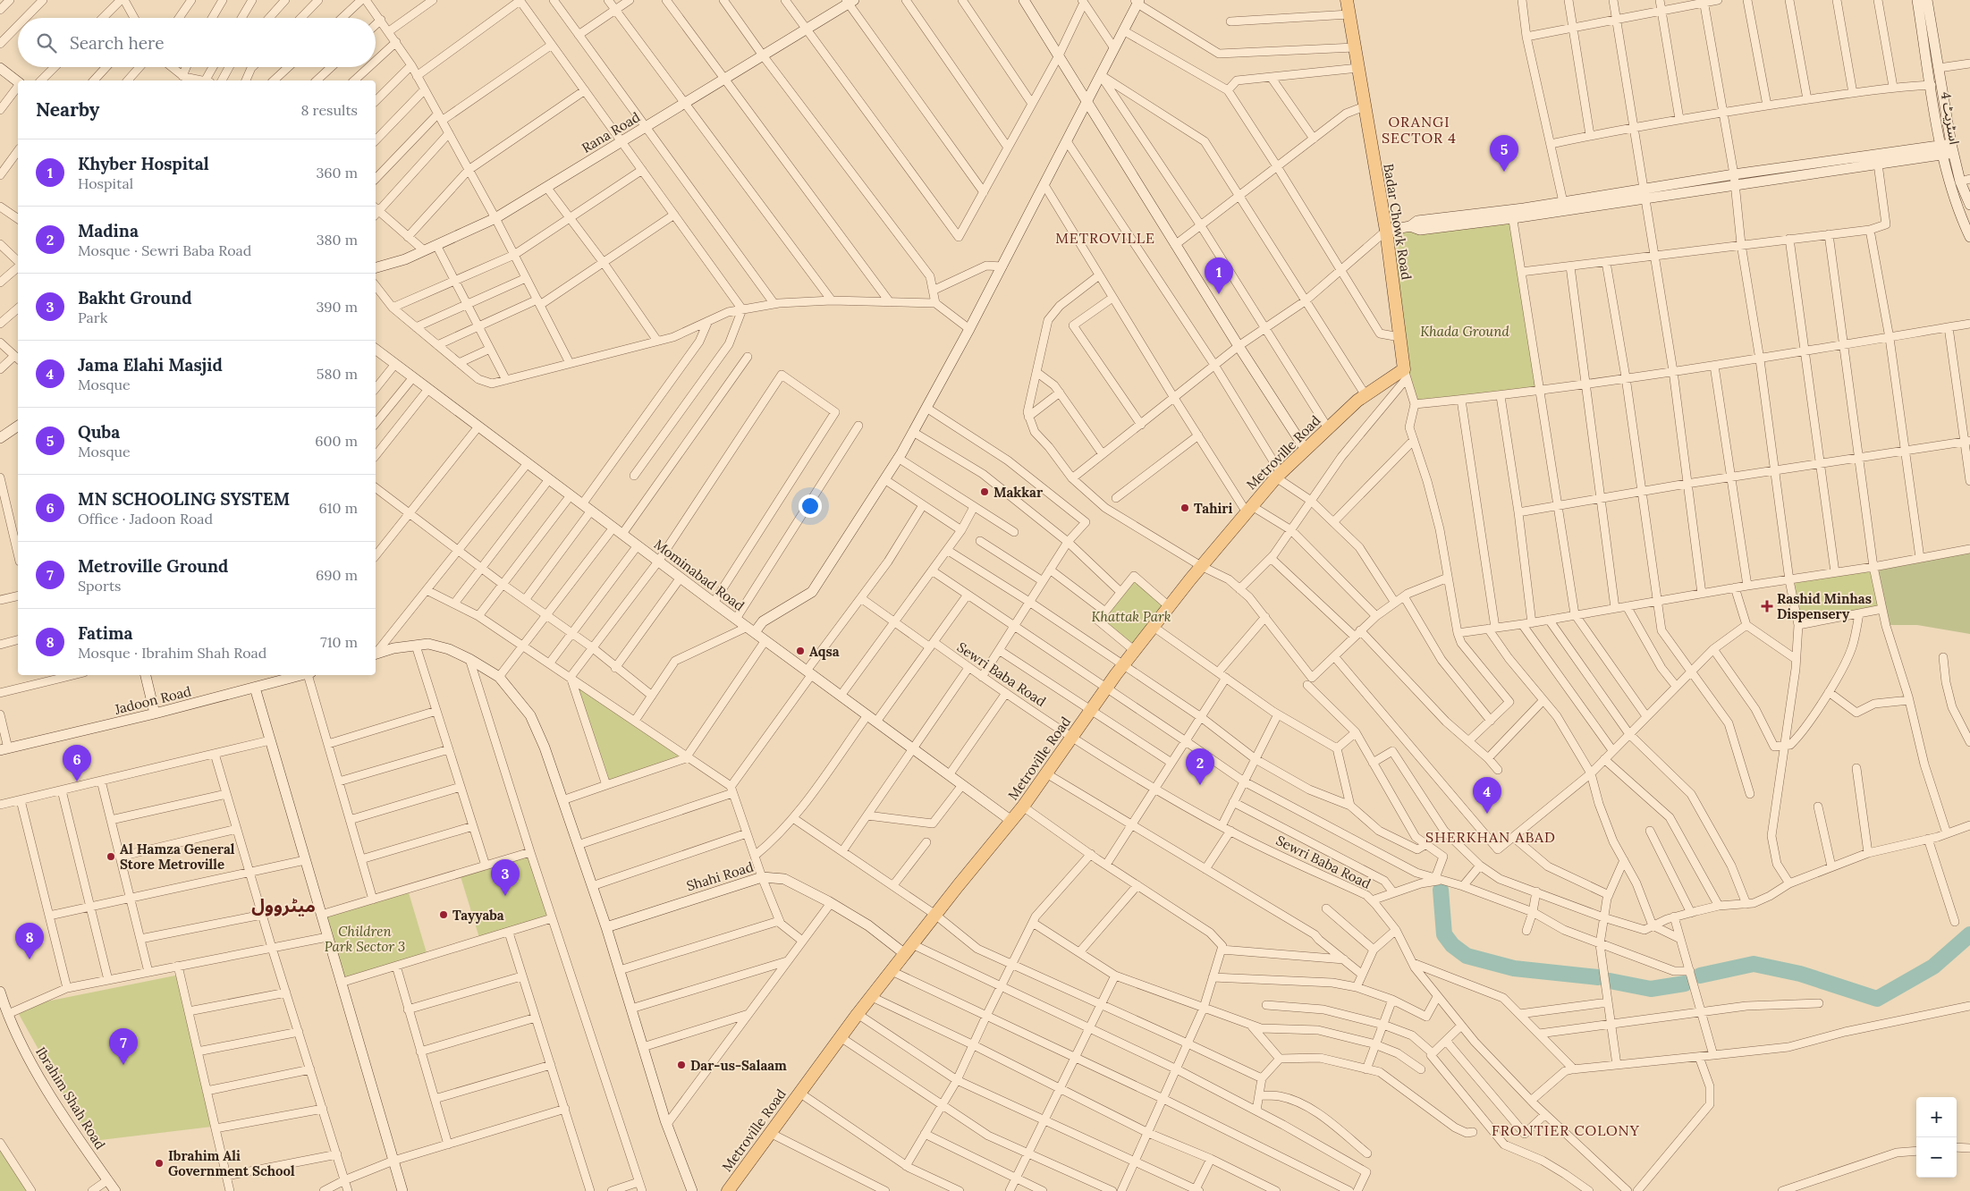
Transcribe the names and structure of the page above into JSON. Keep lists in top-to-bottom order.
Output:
{
  "streets": {
    "main road": ["Badar Chowk Road", "Metroville Road"],
    "street": [
      "اسٹریٹ 4",
      "Rana Road",
      "Mominabad Road",
      "Sewri Baba Road",
      "Jadoon Road",
      "Shahi Road",
      "Ibrahim Shah Road"
    ]
  },
  "crossings": [
    ["Badar Chowk Road", "Metroville Road"],
    ["Metroville Road", "Mominabad Road"],
    ["Metroville Road", "Sewri Baba Road"],
    ["Metroville Road", "Shahi Road"]
  ],
  "districts": [
    "ORANGI SECTOR 4",
    "METROVILLE",
    "SHERKHAN ABAD",
    "میٹروول",
    "FRONTIER COLONY"
  ],
  "parks": ["Khada Ground", "Khattak Park", "Children Park Sector 3"],
  "places": {
    "other": [
      "Makkar",
      "Tahiri",
      "Aqsa",
      "Al Hamza General Store Metroville",
      "Tayyaba",
      "Dar-us-Salaam",
      "Ibrahim Ali Government School"
    ],
    "health": ["Rashid Minhas Dispensery"]
  },
  "page": {
    "search": "Search here",
    "heading": ["Nearby", "8 results"],
    "pins": [
      "5",
      "1",
      "6",
      "2",
      "4",
      "3",
      "8",
      "7"
    ],
    "list": [
      {
        "mark": "1",
        "name": "Khyber Hospital",
        "note": "Hospital",
        "value": "360 m"
      },
      {
        "mark": "2",
        "name": "Madina",
        "note": "Mosque · Sewri Baba Road",
        "value": "380 m"
      },
      {
        "mark": "3",
        "name": "Bakht Ground",
        "note": "Park",
        "value": "390 m"
      },
      {
        "mark": "4",
        "name": "Jama Elahi Masjid",
        "note": "Mosque",
        "value": "580 m"
      },
      {
        "mark": "5",
        "name": "Quba",
        "note": "Mosque",
        "value": "600 m"
      },
      {
        "mark": "6",
        "name": "MN SCHOOLING SYSTEM",
        "note": "Office · Jadoon Road",
        "value": "610 m"
      },
      {
        "mark": "7",
        "name": "Metroville Ground",
        "note": "Sports",
        "value": "690 m"
      },
      {
        "mark": "8",
        "name": "Fatima",
        "note": "Mosque · Ibrahim Shah Road",
        "value": "710 m"
      }
    ],
    "map_buttons": ["+", "−"]
  }
}
